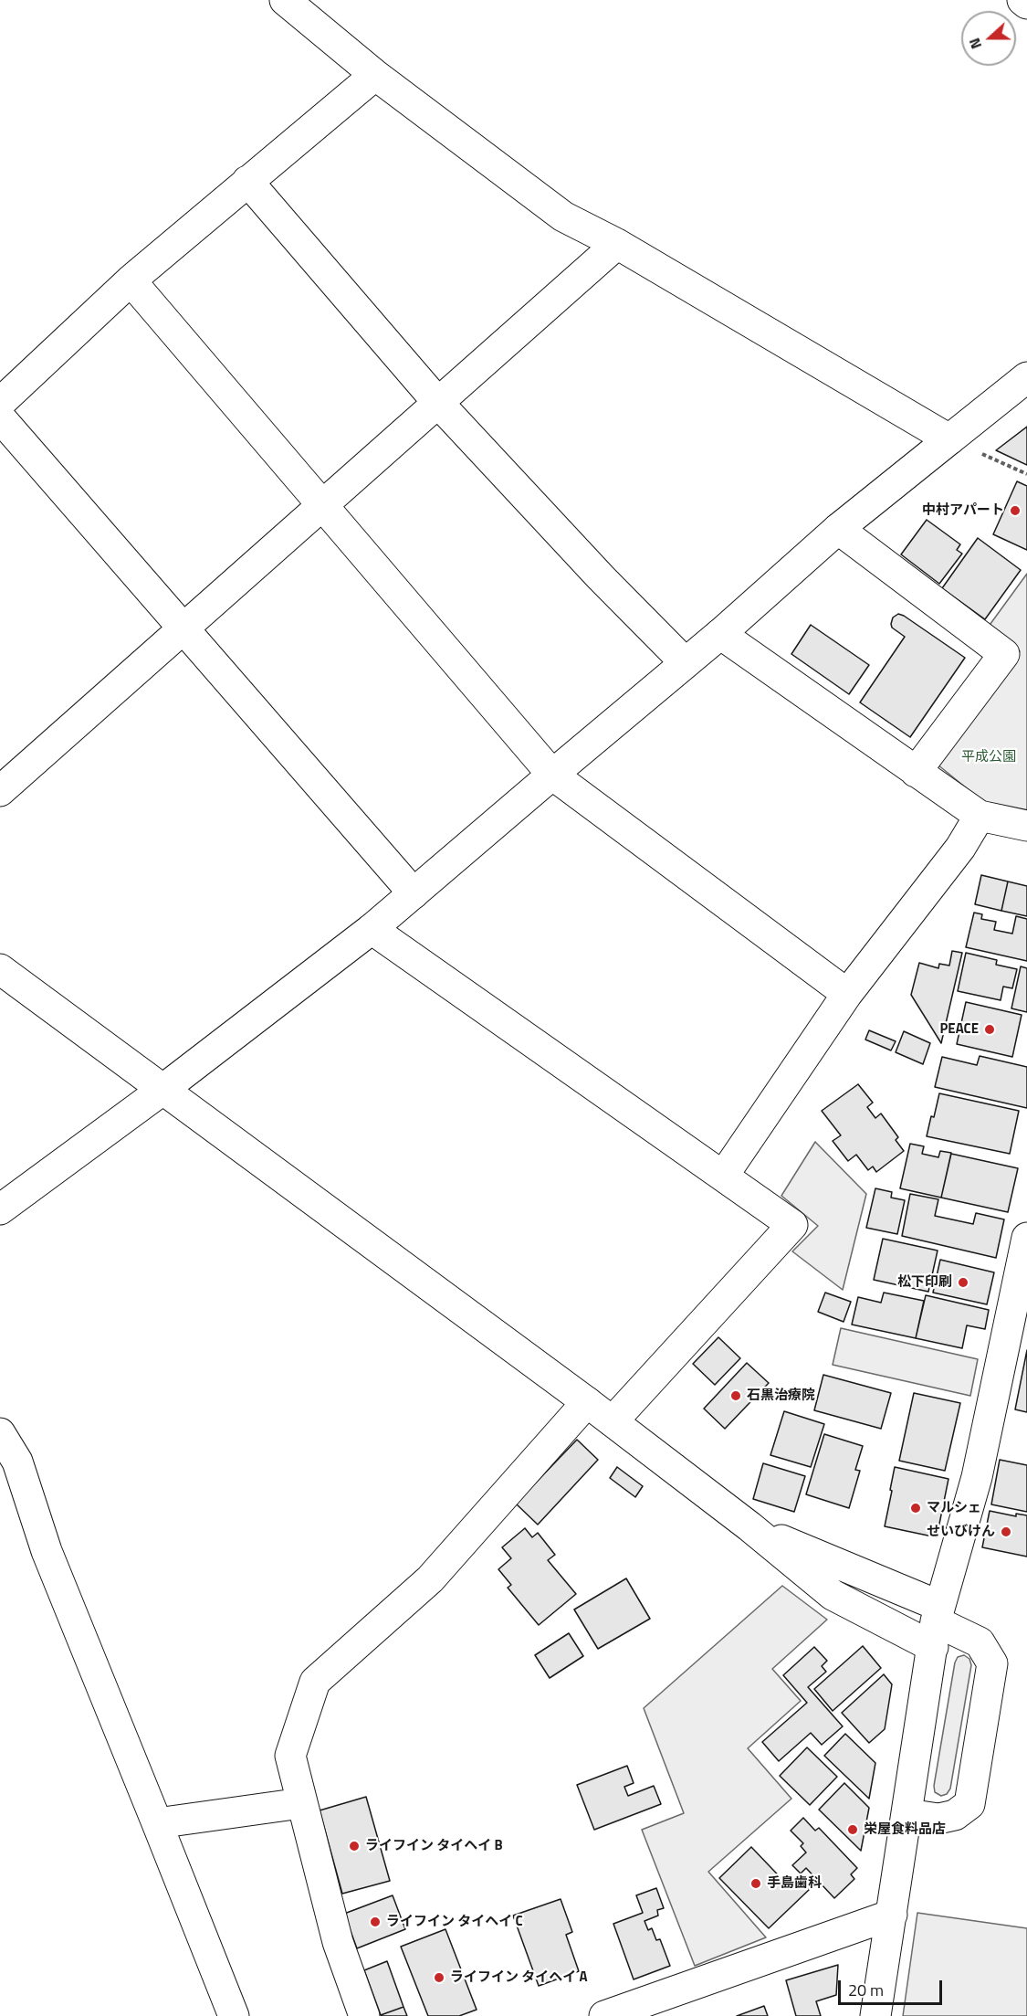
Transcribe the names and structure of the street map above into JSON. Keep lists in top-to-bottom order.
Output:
{
  "parks": ["平成公園"],
  "places": [
    "中村アパート",
    "PEACE",
    "松下印刷",
    "石黒治療院",
    "マルシェ",
    "せいびけん",
    "栄屋食料品店",
    "ライフイン タイヘイ B",
    "手島歯科",
    "ライフイン タイヘイ C",
    "ライフイン タイヘイ A"
  ],
  "scale_bar": "20 m",
  "north": "left"
}
